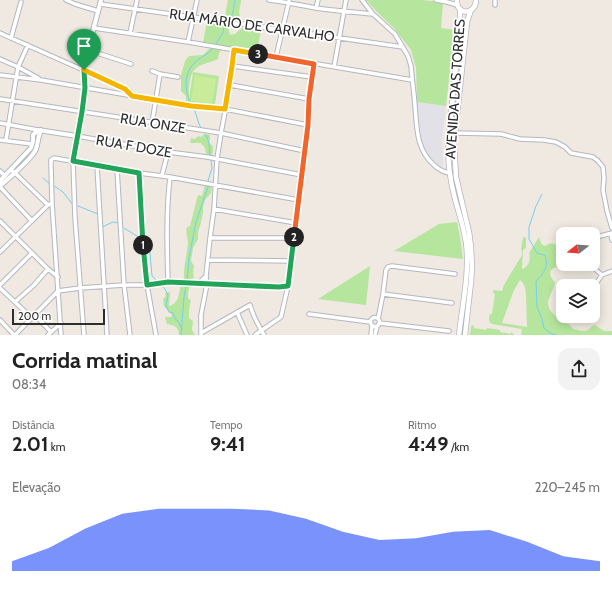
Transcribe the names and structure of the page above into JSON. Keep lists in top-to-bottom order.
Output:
{
  "streets": {
    "main road": ["AVENIDA DAS TORRES"],
    "street": ["RUA MÁRIO DE CARVALHO", "RUA ONZE", "RUA F DOZE"]
  },
  "scale_bar": "200 m",
  "north": "left",
  "page": {
    "pins": ["3", "2", "1"],
    "scale": "200 m",
    "heading": ["Corrida matinal", "08:34"],
    "stats": [
      ["Distância", "2.01 km"],
      ["Tempo", "9:41"],
      ["Ritmo", "4:49 /km"]
    ],
    "chart": ["Elevação", "220–245 m"]
  }
}
